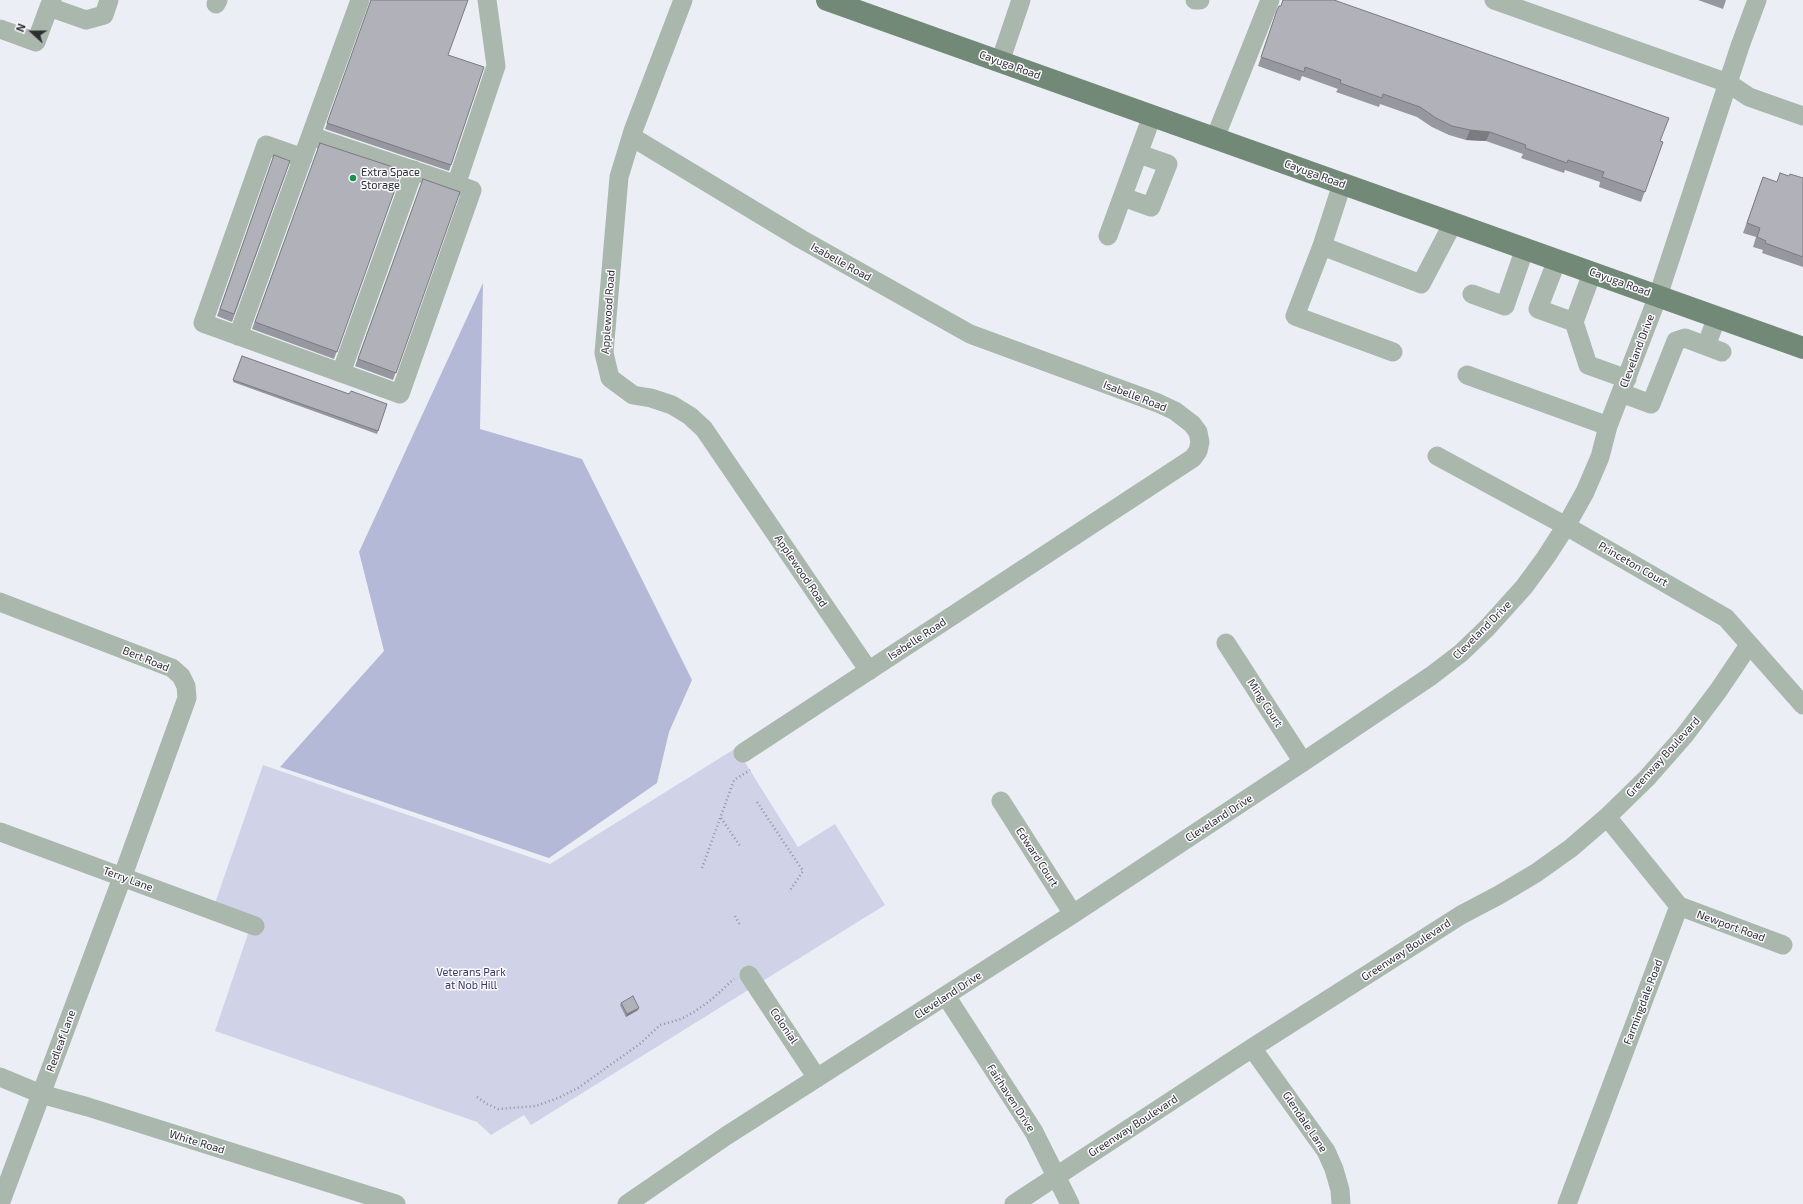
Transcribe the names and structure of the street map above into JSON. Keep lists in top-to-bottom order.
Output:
{
  "streets": {
    "main road": ["Cayuga Road"],
    "street": [
      "Isabelle Road",
      "Applewood Road",
      "Cleveland Drive",
      "Princeton Court",
      "Bert Road",
      "Ming Court",
      "Greenway Boulevard",
      "Edward Court",
      "Terry Lane",
      "Newport Road",
      "Farmingdale Road",
      "Colonial",
      "Redleaf Lane",
      "Fairhaven Drive",
      "Glendale Lane",
      "White Road"
    ]
  },
  "crossings": [
    ["Cayuga Road", "Cleveland Drive"],
    ["Isabelle Road", "Applewood Road"],
    ["Cleveland Drive", "Princeton Court"],
    ["Cleveland Drive", "Ming Court"],
    ["Cleveland Drive", "Edward Court"],
    ["Cleveland Drive", "Colonial"],
    ["Cleveland Drive", "Fairhaven Drive"],
    ["Princeton Court", "Greenway Boulevard"],
    ["Bert Road", "Terry Lane"],
    ["Bert Road", "Redleaf Lane"],
    ["Greenway Boulevard", "Fairhaven Drive"],
    ["Greenway Boulevard", "Glendale Lane"],
    ["Terry Lane", "Redleaf Lane"],
    ["Newport Road", "Farmingdale Road"],
    ["Redleaf Lane", "White Road"]
  ],
  "parks": ["Veterans Park at Nob Hill"],
  "places": ["Extra Space Storage"],
  "north": "left"
}
